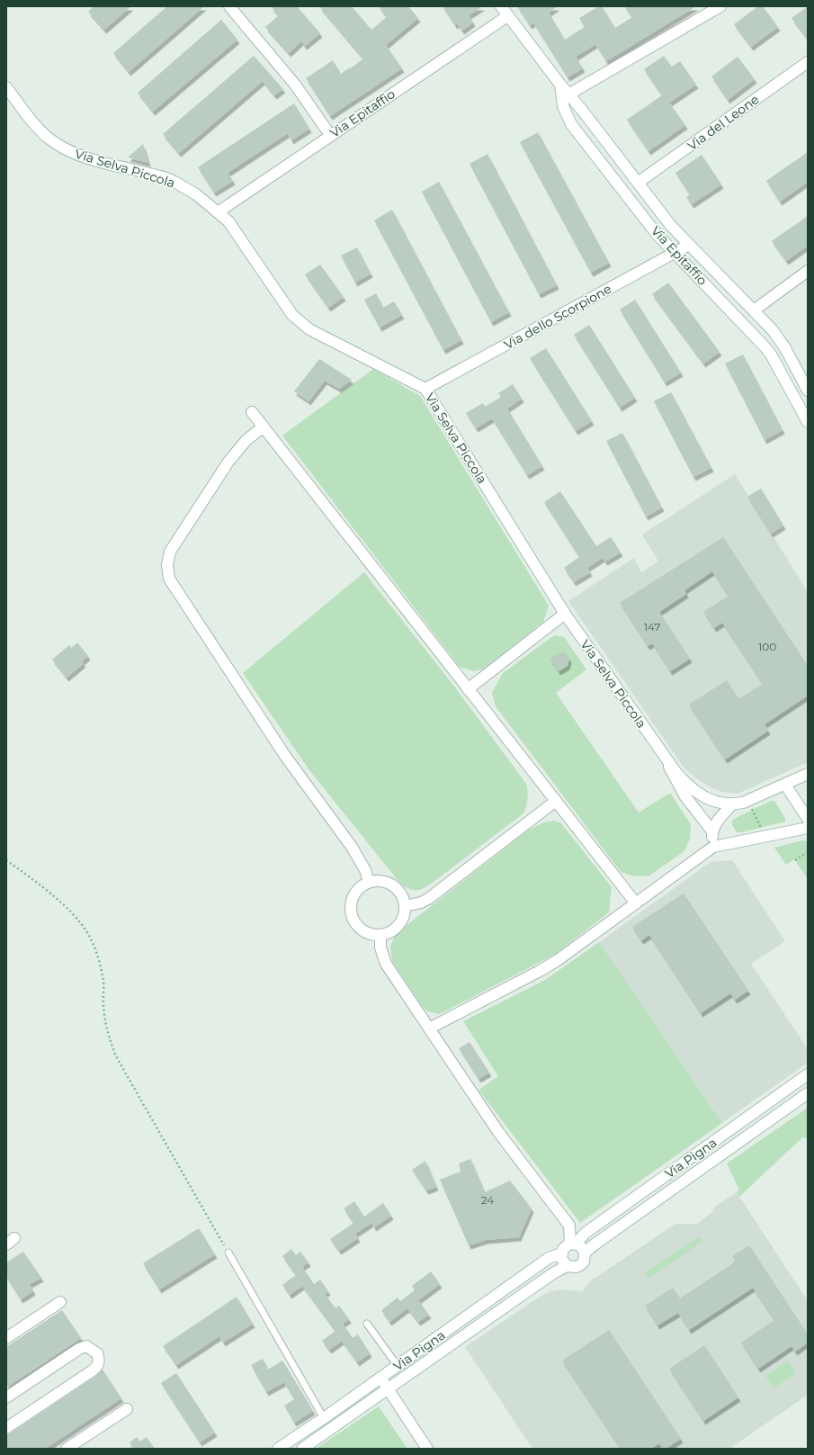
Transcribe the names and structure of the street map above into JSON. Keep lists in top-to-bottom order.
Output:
{
  "streets": {
    "street": [
      "Via Epitaffio",
      "Via del Leone",
      "Via Selva Piccola",
      "Via dello Scorpione",
      "Via Pigna"
    ]
  },
  "crossings": [
    ["Via Epitaffio", "Via del Leone"],
    ["Via Epitaffio", "Via Selva Piccola"],
    ["Via Epitaffio", "Via dello Scorpione"],
    ["Via Selva Piccola", "Via dello Scorpione"]
  ],
  "house_numbers": ["147", "100", "24"]
}
